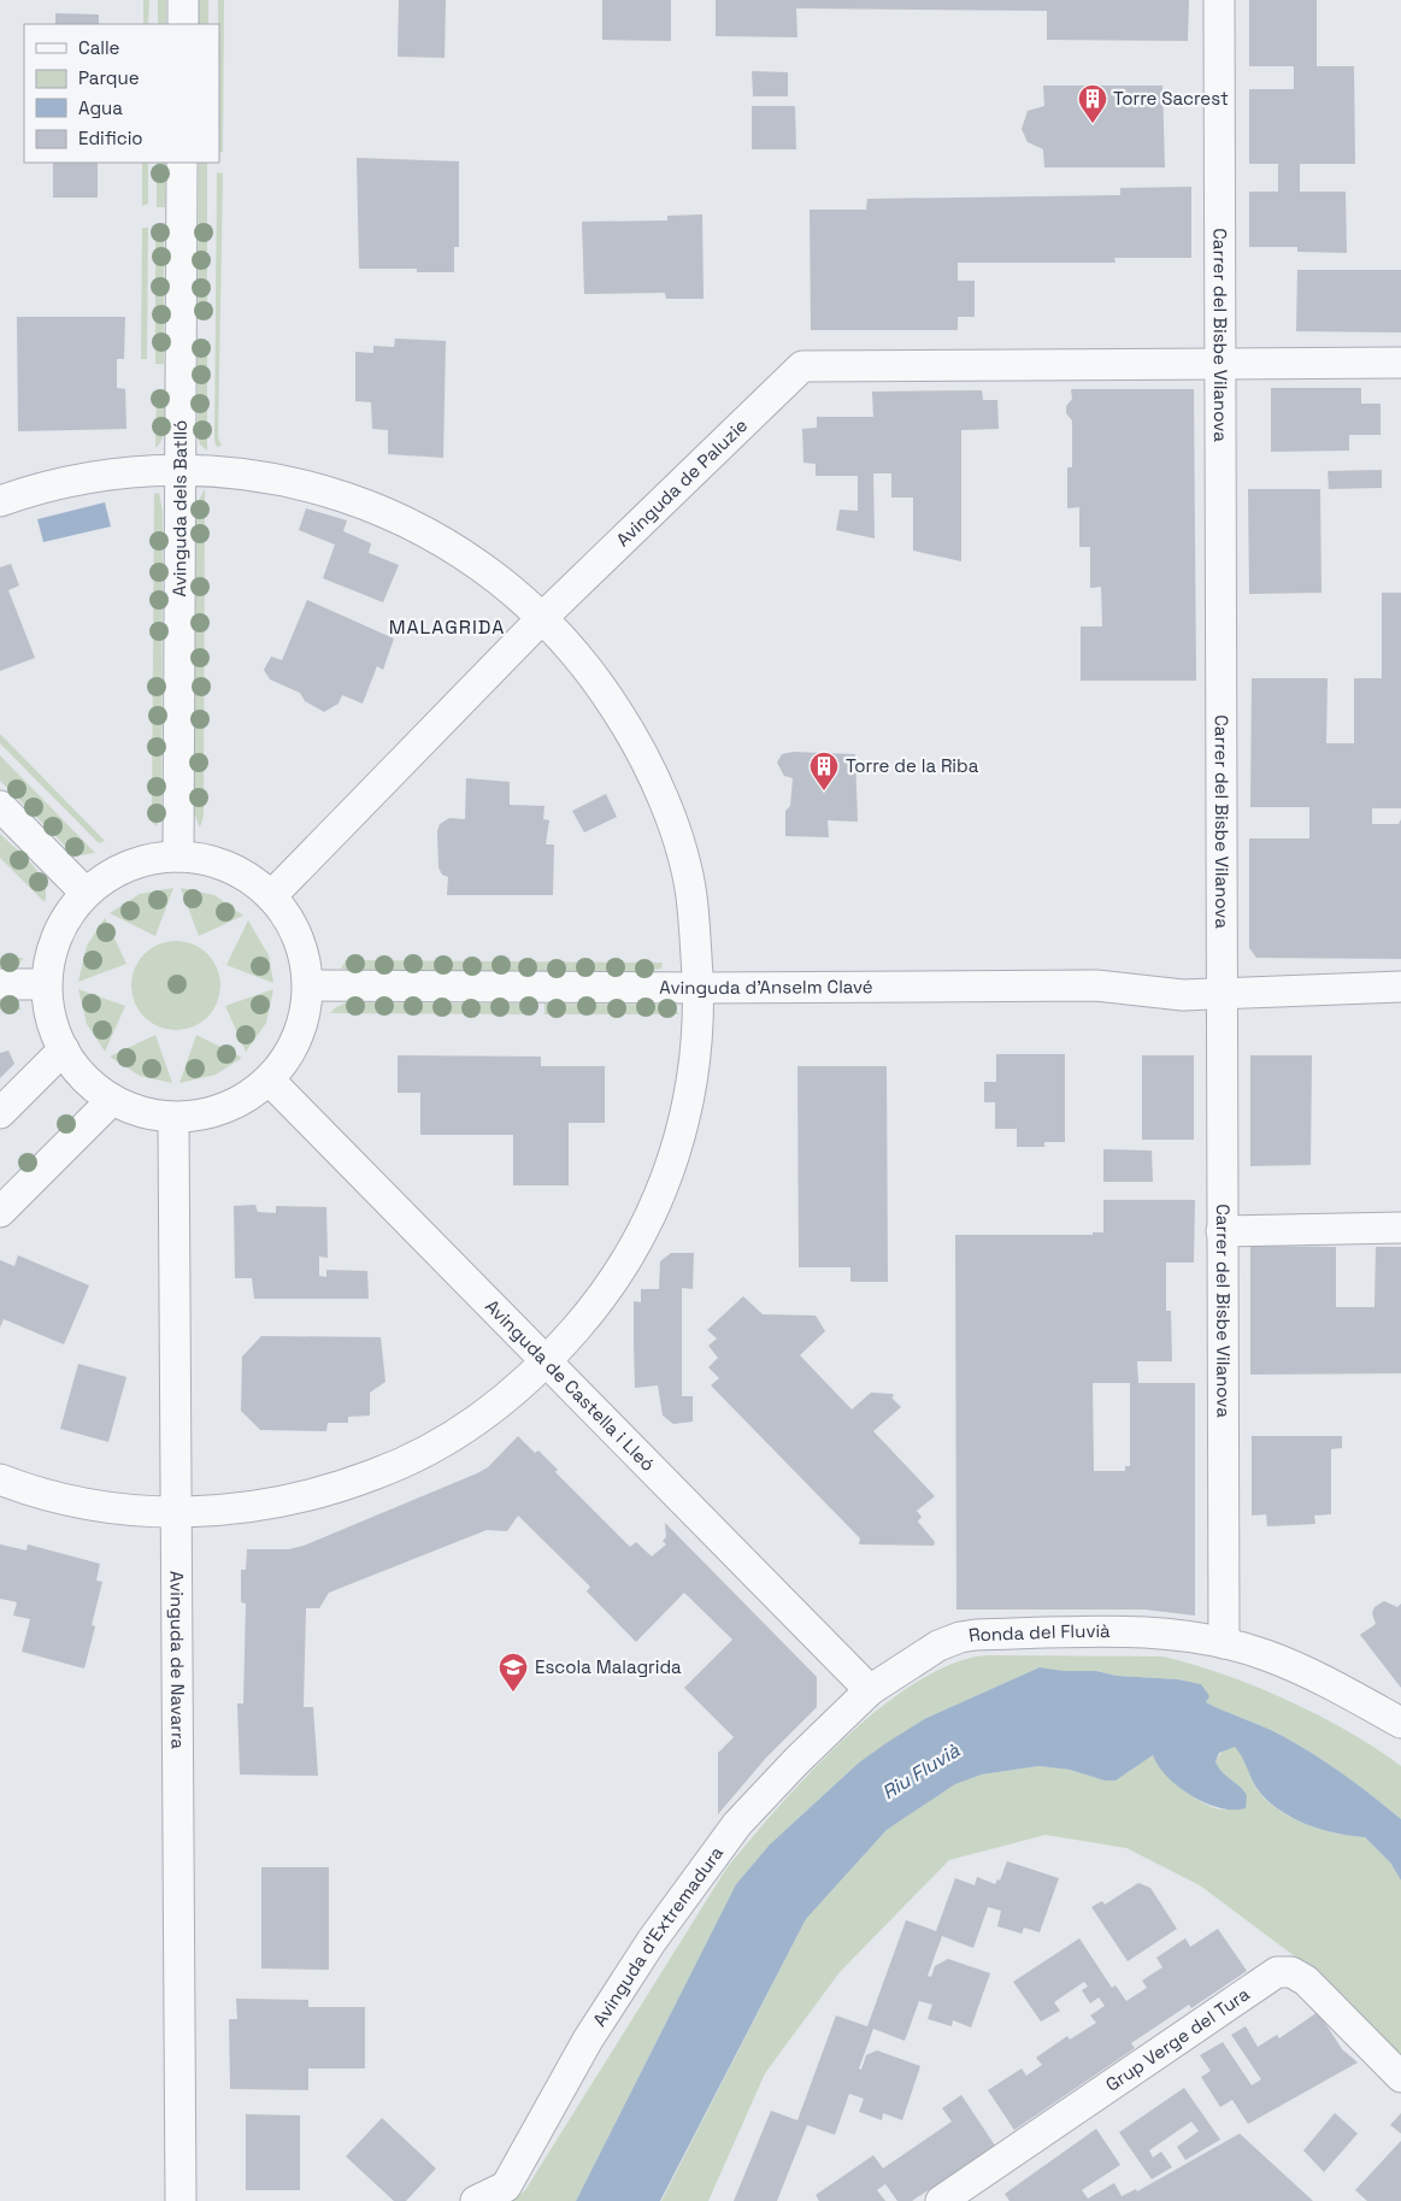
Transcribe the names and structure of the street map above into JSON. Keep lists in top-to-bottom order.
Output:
{
  "streets": {
    "street": [
      "Carrer del Bisbe Vilanova",
      "Avinguda de Paluzie",
      "Avinguda dels Batlló",
      "Avinguda d'Anselm Clavé",
      "Avinguda de Castella i Lleó",
      "Ronda del Fluvià",
      "Avinguda de Navarra",
      "Avinguda d'Extremadura",
      "Grup Verge del Tura"
    ]
  },
  "crossings": [
    ["Carrer del Bisbe Vilanova", "Avinguda de Paluzie"],
    ["Carrer del Bisbe Vilanova", "Avinguda d'Anselm Clavé"],
    ["Carrer del Bisbe Vilanova", "Ronda del Fluvià"],
    ["Avinguda de Castella i Lleó", "Ronda del Fluvià"],
    ["Avinguda de Castella i Lleó", "Avinguda d'Extremadura"],
    ["Ronda del Fluvià", "Avinguda d'Extremadura"]
  ],
  "districts": ["MALAGRIDA"],
  "water": ["Riu Fluvià"],
  "places": {
    "building": ["Torre Sacrest", "Torre de la Riba"],
    "school or university": ["Escola Malagrida"]
  },
  "legend": [
    "Calle",
    "Parque",
    "Agua",
    "Edificio"
  ]
}
